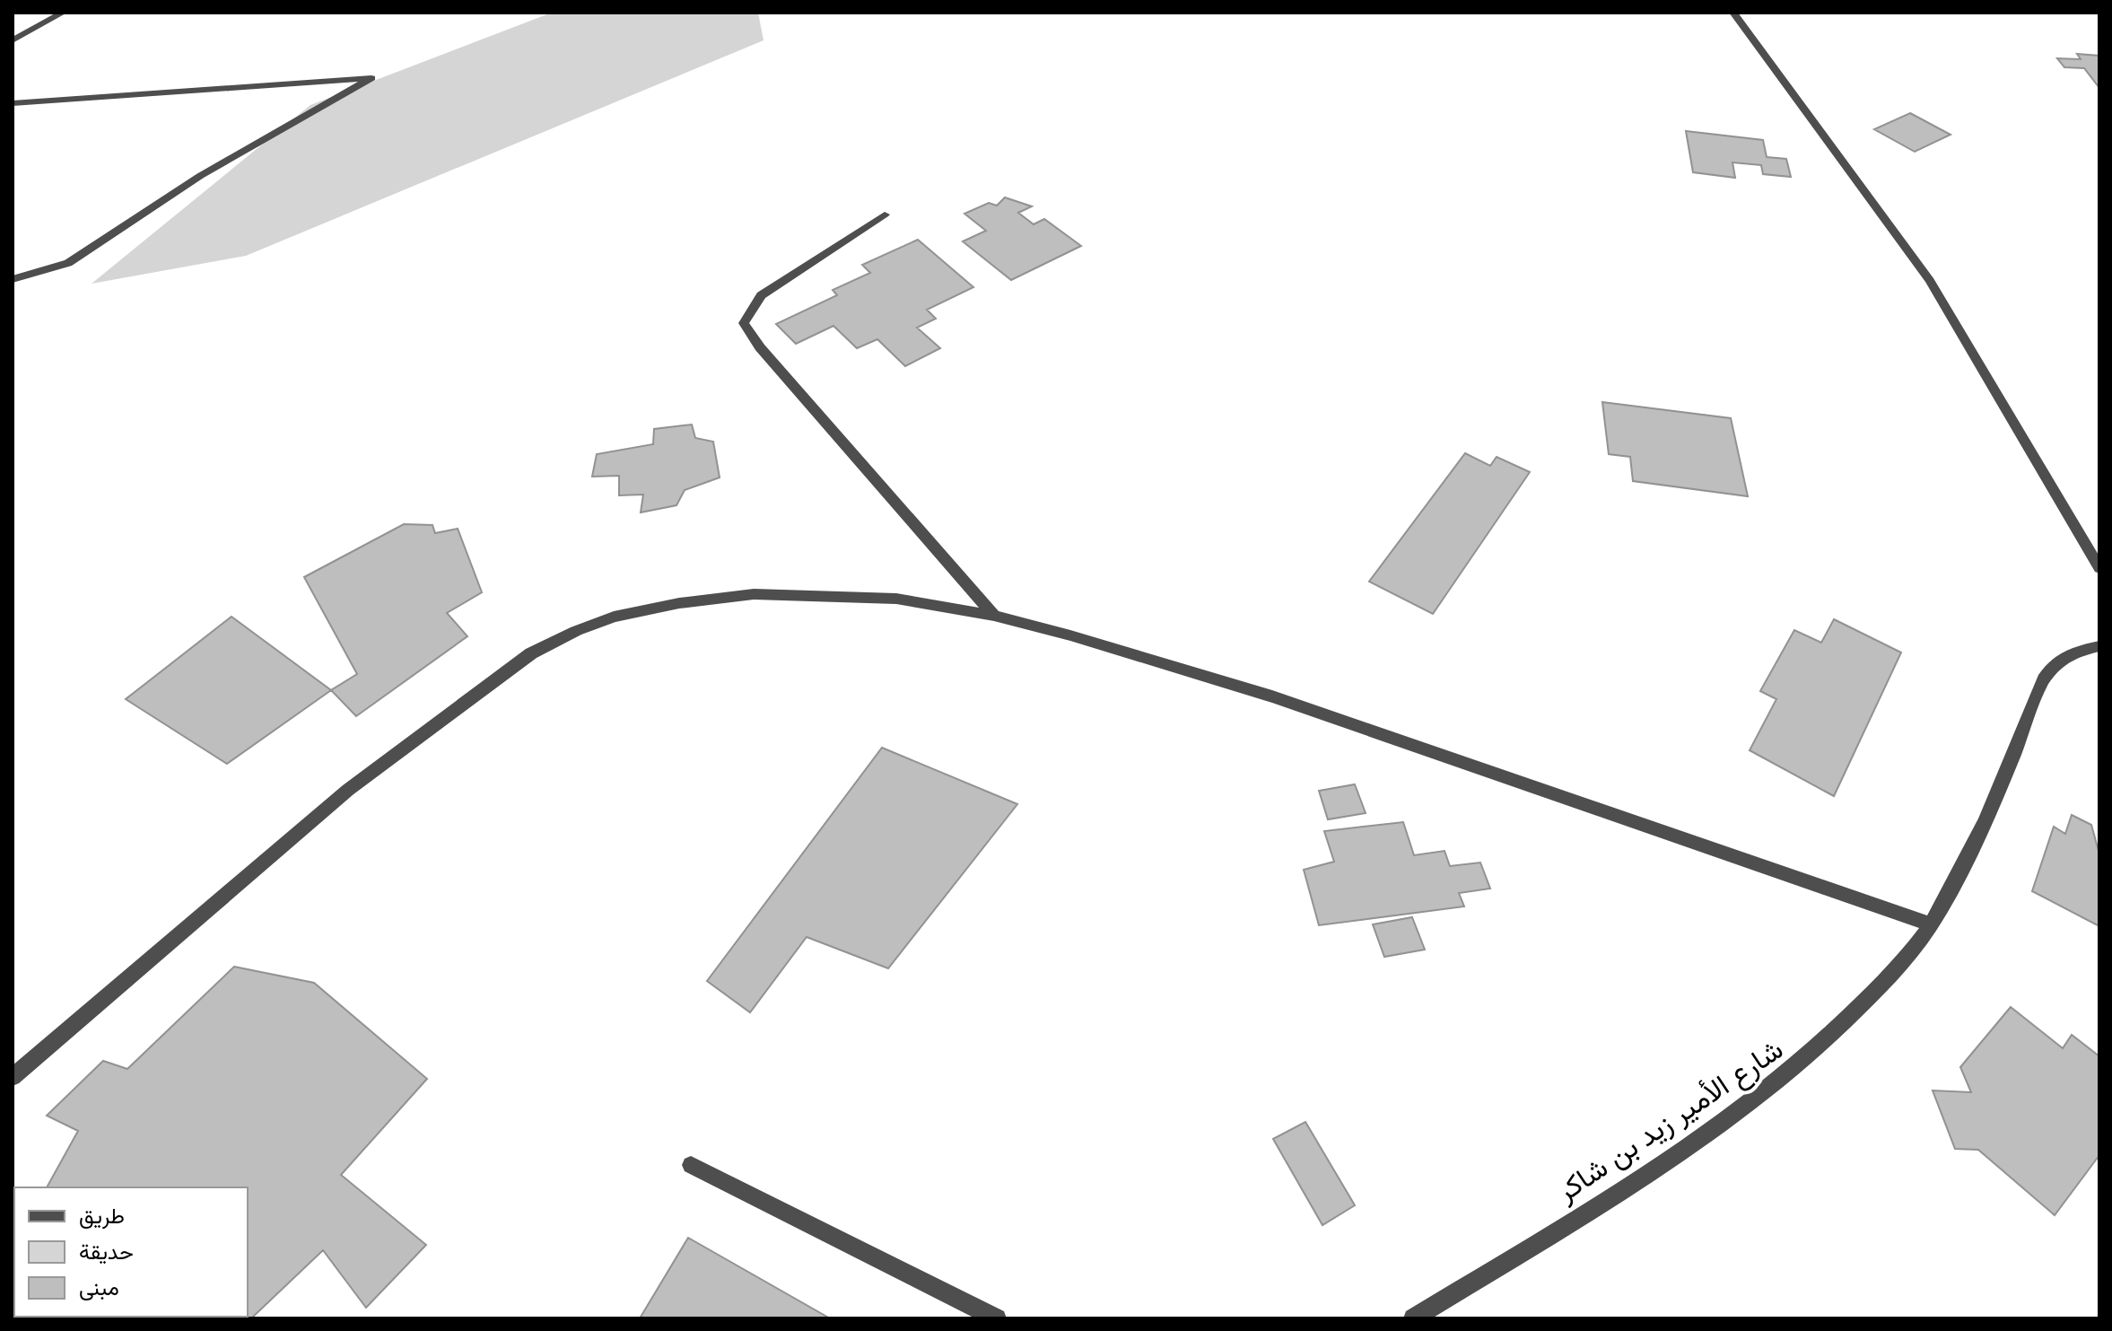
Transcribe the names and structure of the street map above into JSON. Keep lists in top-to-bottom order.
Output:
{
  "streets": {
    "street": ["شارع الأمير زيد بن شاكر"]
  },
  "legend": ["طريق", "حديقة", "مبنى"]
}
